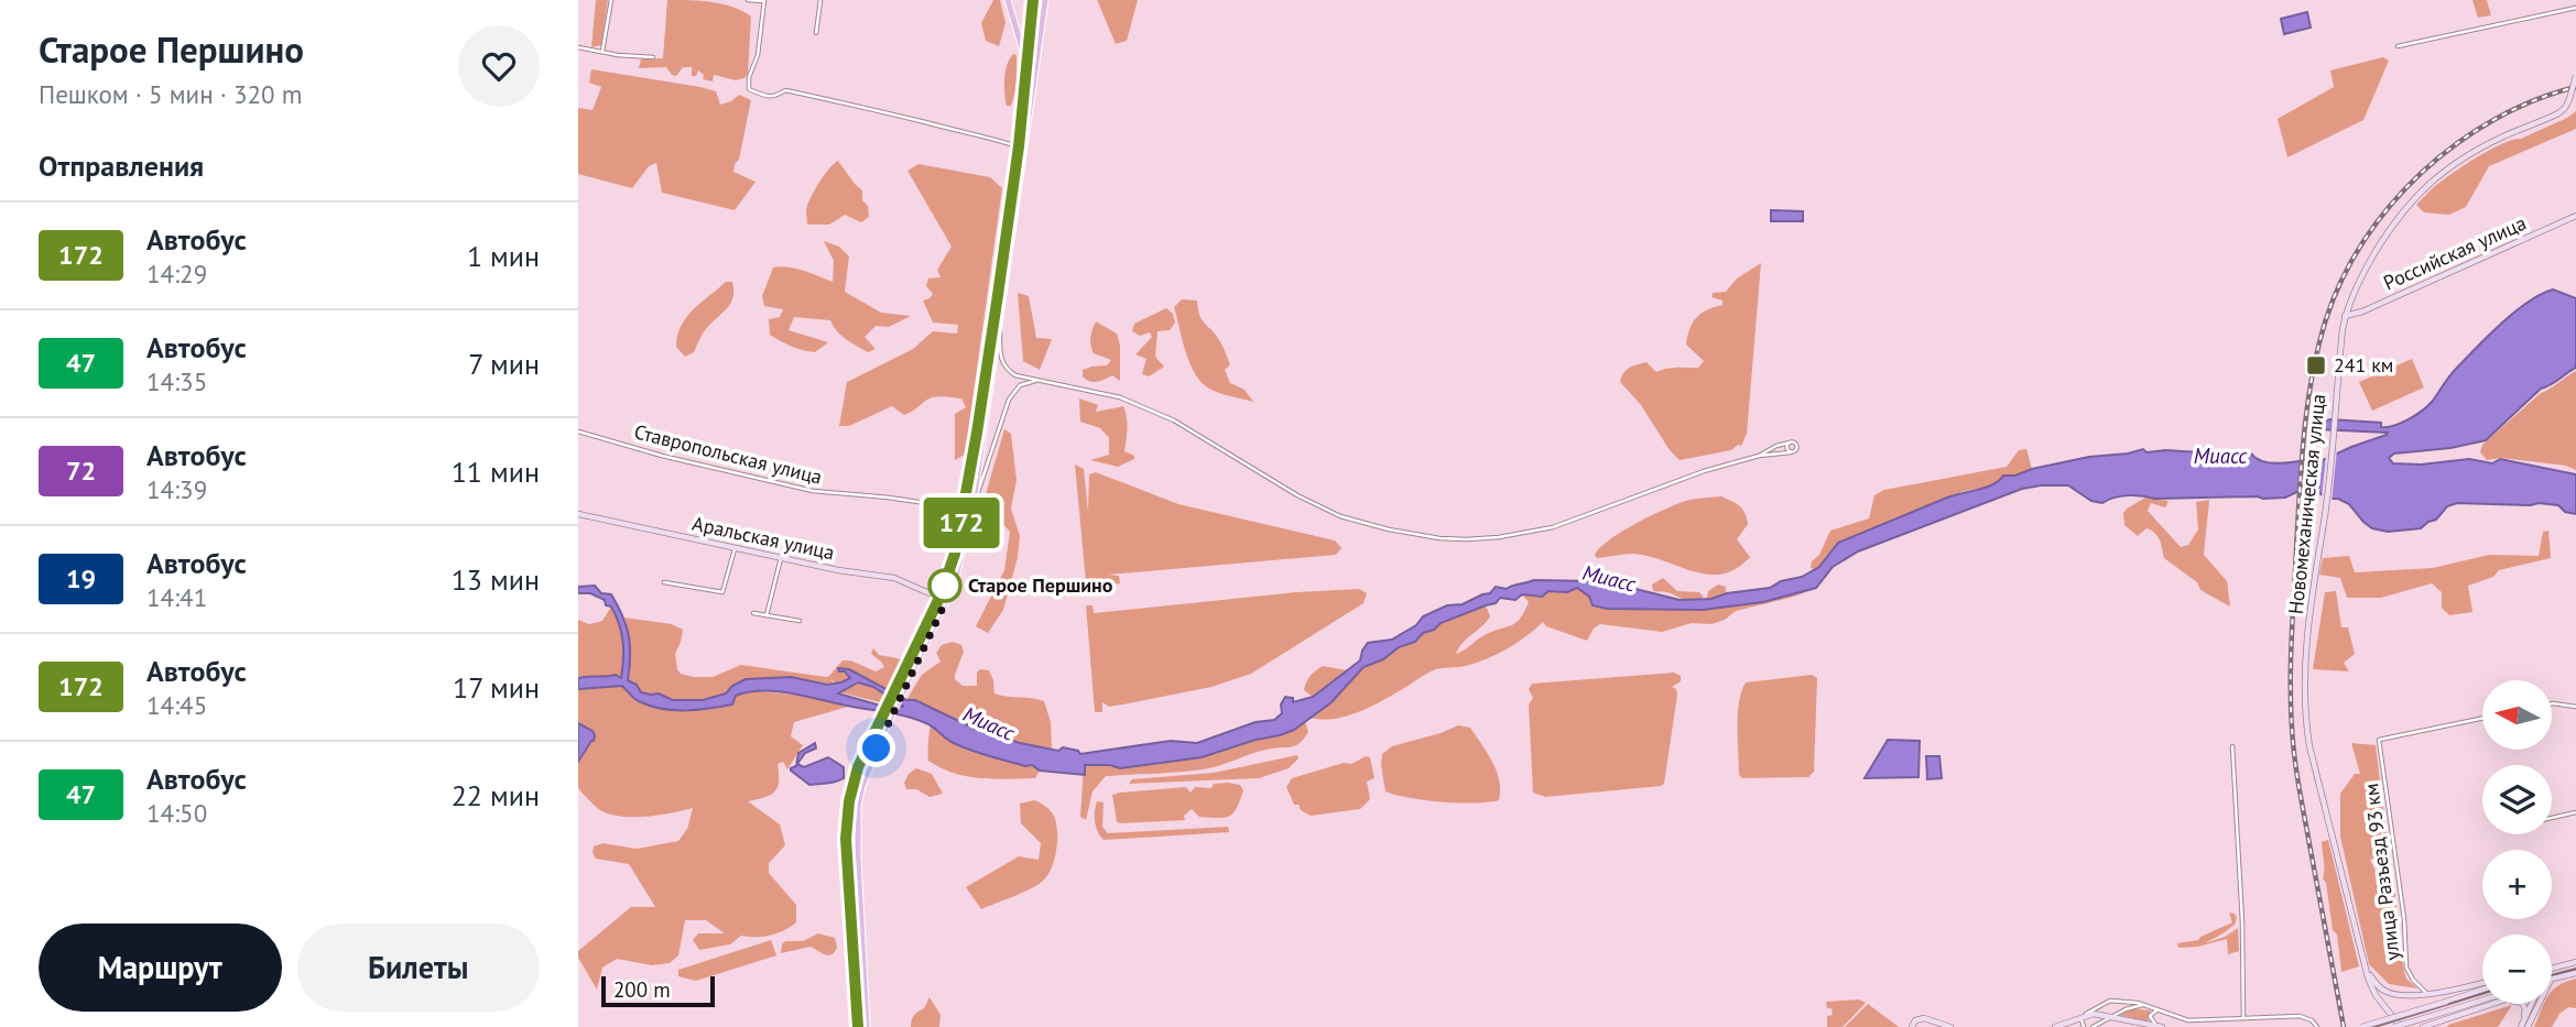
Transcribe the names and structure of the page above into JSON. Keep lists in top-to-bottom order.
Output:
{
  "streets": {
    "main road": ["Российская улица", "Новомеханическая улица", "Аральская улица"],
    "street": ["Ставропольская улица", "улица Разъезд 93 км"]
  },
  "crossings": [
    ["Российская улица", "Новомеханическая улица"]
  ],
  "water": ["Миасс"],
  "places": {
    "transit": ["241 км"],
    "other": ["Старое Першино"]
  },
  "lines": ["bus line 172"],
  "scale_bar": "200 m",
  "north": "left",
  "page": {
    "heading": [
      ["Старое Першино", "Пешком · 5 мин · 320 m"],
      "Отправления"
    ],
    "on_map": "172",
    "list": [
      {
        "mark": "172",
        "name": "Автобус",
        "note": "14:29",
        "value": "1 мин"
      },
      {
        "mark": "47",
        "name": "Автобус",
        "note": "14:35",
        "value": "7 мин"
      },
      {
        "mark": "72",
        "name": "Автобус",
        "note": "14:39",
        "value": "11 мин"
      },
      {
        "mark": "19",
        "name": "Автобус",
        "note": "14:41",
        "value": "13 мин"
      },
      {
        "mark": "172",
        "name": "Автобус",
        "note": "14:45",
        "value": "17 мин"
      },
      {
        "mark": "47",
        "name": "Автобус",
        "note": "14:50",
        "value": "22 мин"
      }
    ],
    "map_buttons": ["+", "−"],
    "buttons": ["Маршрут", "Билеты"],
    "scale": "200 m"
  }
}
